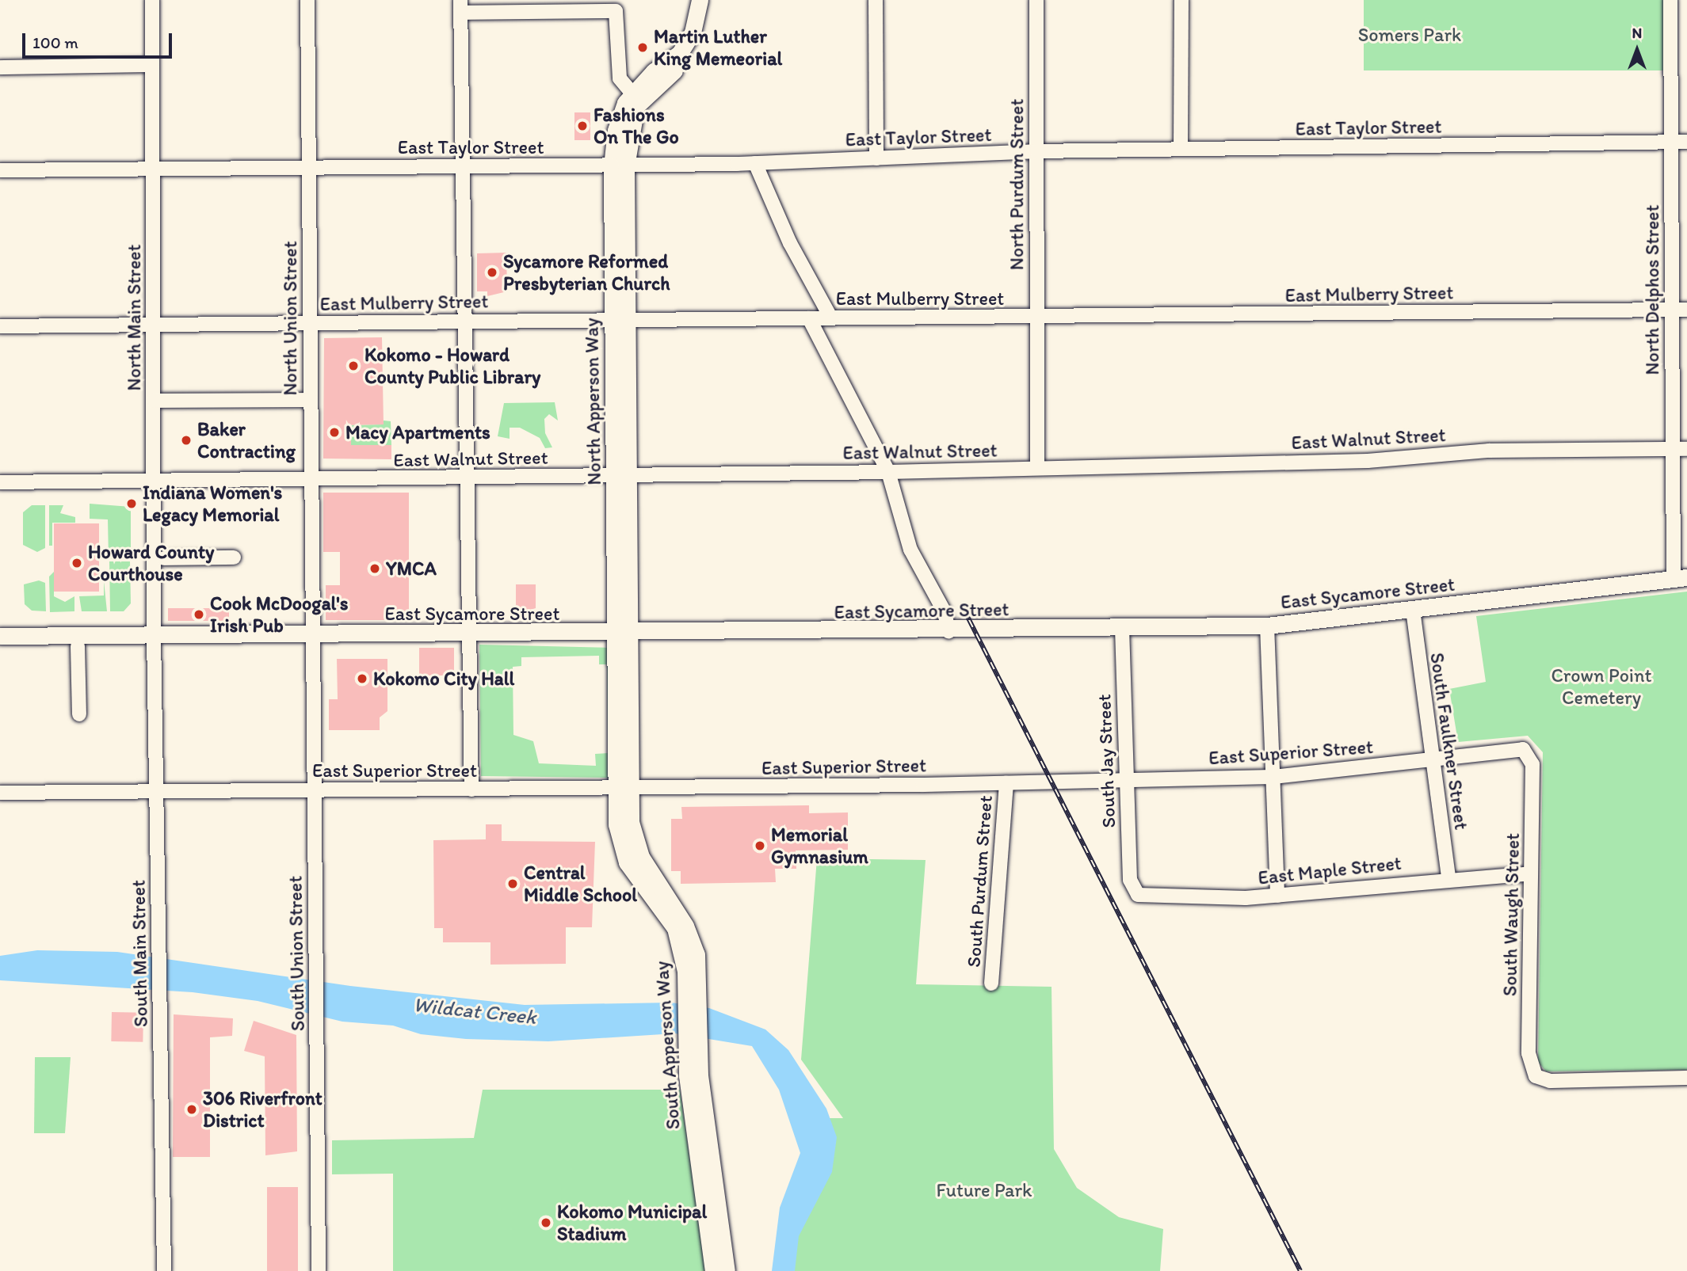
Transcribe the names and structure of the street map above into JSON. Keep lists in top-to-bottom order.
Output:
{
  "streets": {
    "main road": ["North Apperson Way", "East Sycamore Street", "South Apperson Way"],
    "street": [
      "East Taylor Street",
      "North Purdum Street",
      "North Delphos Street",
      "East Mulberry Street",
      "North Main Street",
      "North Union Street",
      "East Walnut Street",
      "South Faulkner Street",
      "East Superior Street",
      "South Jay Street",
      "East Maple Street",
      "South Purdum Street",
      "South Waugh Street",
      "South Main Street",
      "South Union Street"
    ]
  },
  "crossings": [
    ["East Taylor Street", "North Purdum Street"],
    ["East Taylor Street", "North Delphos Street"],
    ["East Taylor Street", "North Main Street"],
    ["East Taylor Street", "North Union Street"],
    ["East Taylor Street", "North Apperson Way"],
    ["North Purdum Street", "East Mulberry Street"],
    ["North Purdum Street", "East Walnut Street"],
    ["North Delphos Street", "East Mulberry Street"],
    ["North Delphos Street", "East Walnut Street"],
    ["North Delphos Street", "East Sycamore Street"],
    ["East Mulberry Street", "North Main Street"],
    ["East Mulberry Street", "North Union Street"],
    ["East Mulberry Street", "North Apperson Way"],
    ["North Main Street", "East Walnut Street"],
    ["North Main Street", "East Sycamore Street"],
    ["North Main Street", "South Main Street"],
    ["North Union Street", "East Walnut Street"],
    ["North Union Street", "East Sycamore Street"],
    ["North Union Street", "South Union Street"],
    ["North Apperson Way", "East Walnut Street"],
    ["North Apperson Way", "East Sycamore Street"],
    ["North Apperson Way", "South Apperson Way"],
    ["East Sycamore Street", "South Faulkner Street"],
    ["East Sycamore Street", "South Jay Street"],
    ["East Sycamore Street", "South Main Street"],
    ["East Sycamore Street", "South Union Street"],
    ["East Sycamore Street", "South Apperson Way"],
    ["South Faulkner Street", "East Superior Street"],
    ["South Faulkner Street", "East Maple Street"],
    ["East Superior Street", "South Jay Street"],
    ["East Superior Street", "South Purdum Street"],
    ["East Superior Street", "South Waugh Street"],
    ["East Superior Street", "South Main Street"],
    ["East Superior Street", "South Union Street"],
    ["East Superior Street", "South Apperson Way"],
    ["South Jay Street", "East Maple Street"],
    ["East Maple Street", "South Waugh Street"]
  ],
  "water": ["Wildcat Creek"],
  "parks": ["Somers Park", "Crown Point Cemetery", "Future Park"],
  "places": [
    "Martin Luther King Memeorial",
    "Fashions On The Go",
    "Sycamore Reformed Presbyterian Church",
    "Kokomo - Howard County Public Library",
    "Macy Apartments",
    "Baker Contracting",
    "Indiana Women's Legacy Memorial",
    "Howard County Courthouse",
    "YMCA",
    "Cook McDoogal's Irish Pub",
    "Kokomo City Hall",
    "Memorial Gymnasium",
    "Central Middle School",
    "306 Riverfront District",
    "Kokomo Municipal Stadium"
  ],
  "scale_bar": "100 m",
  "north": "top"
}
